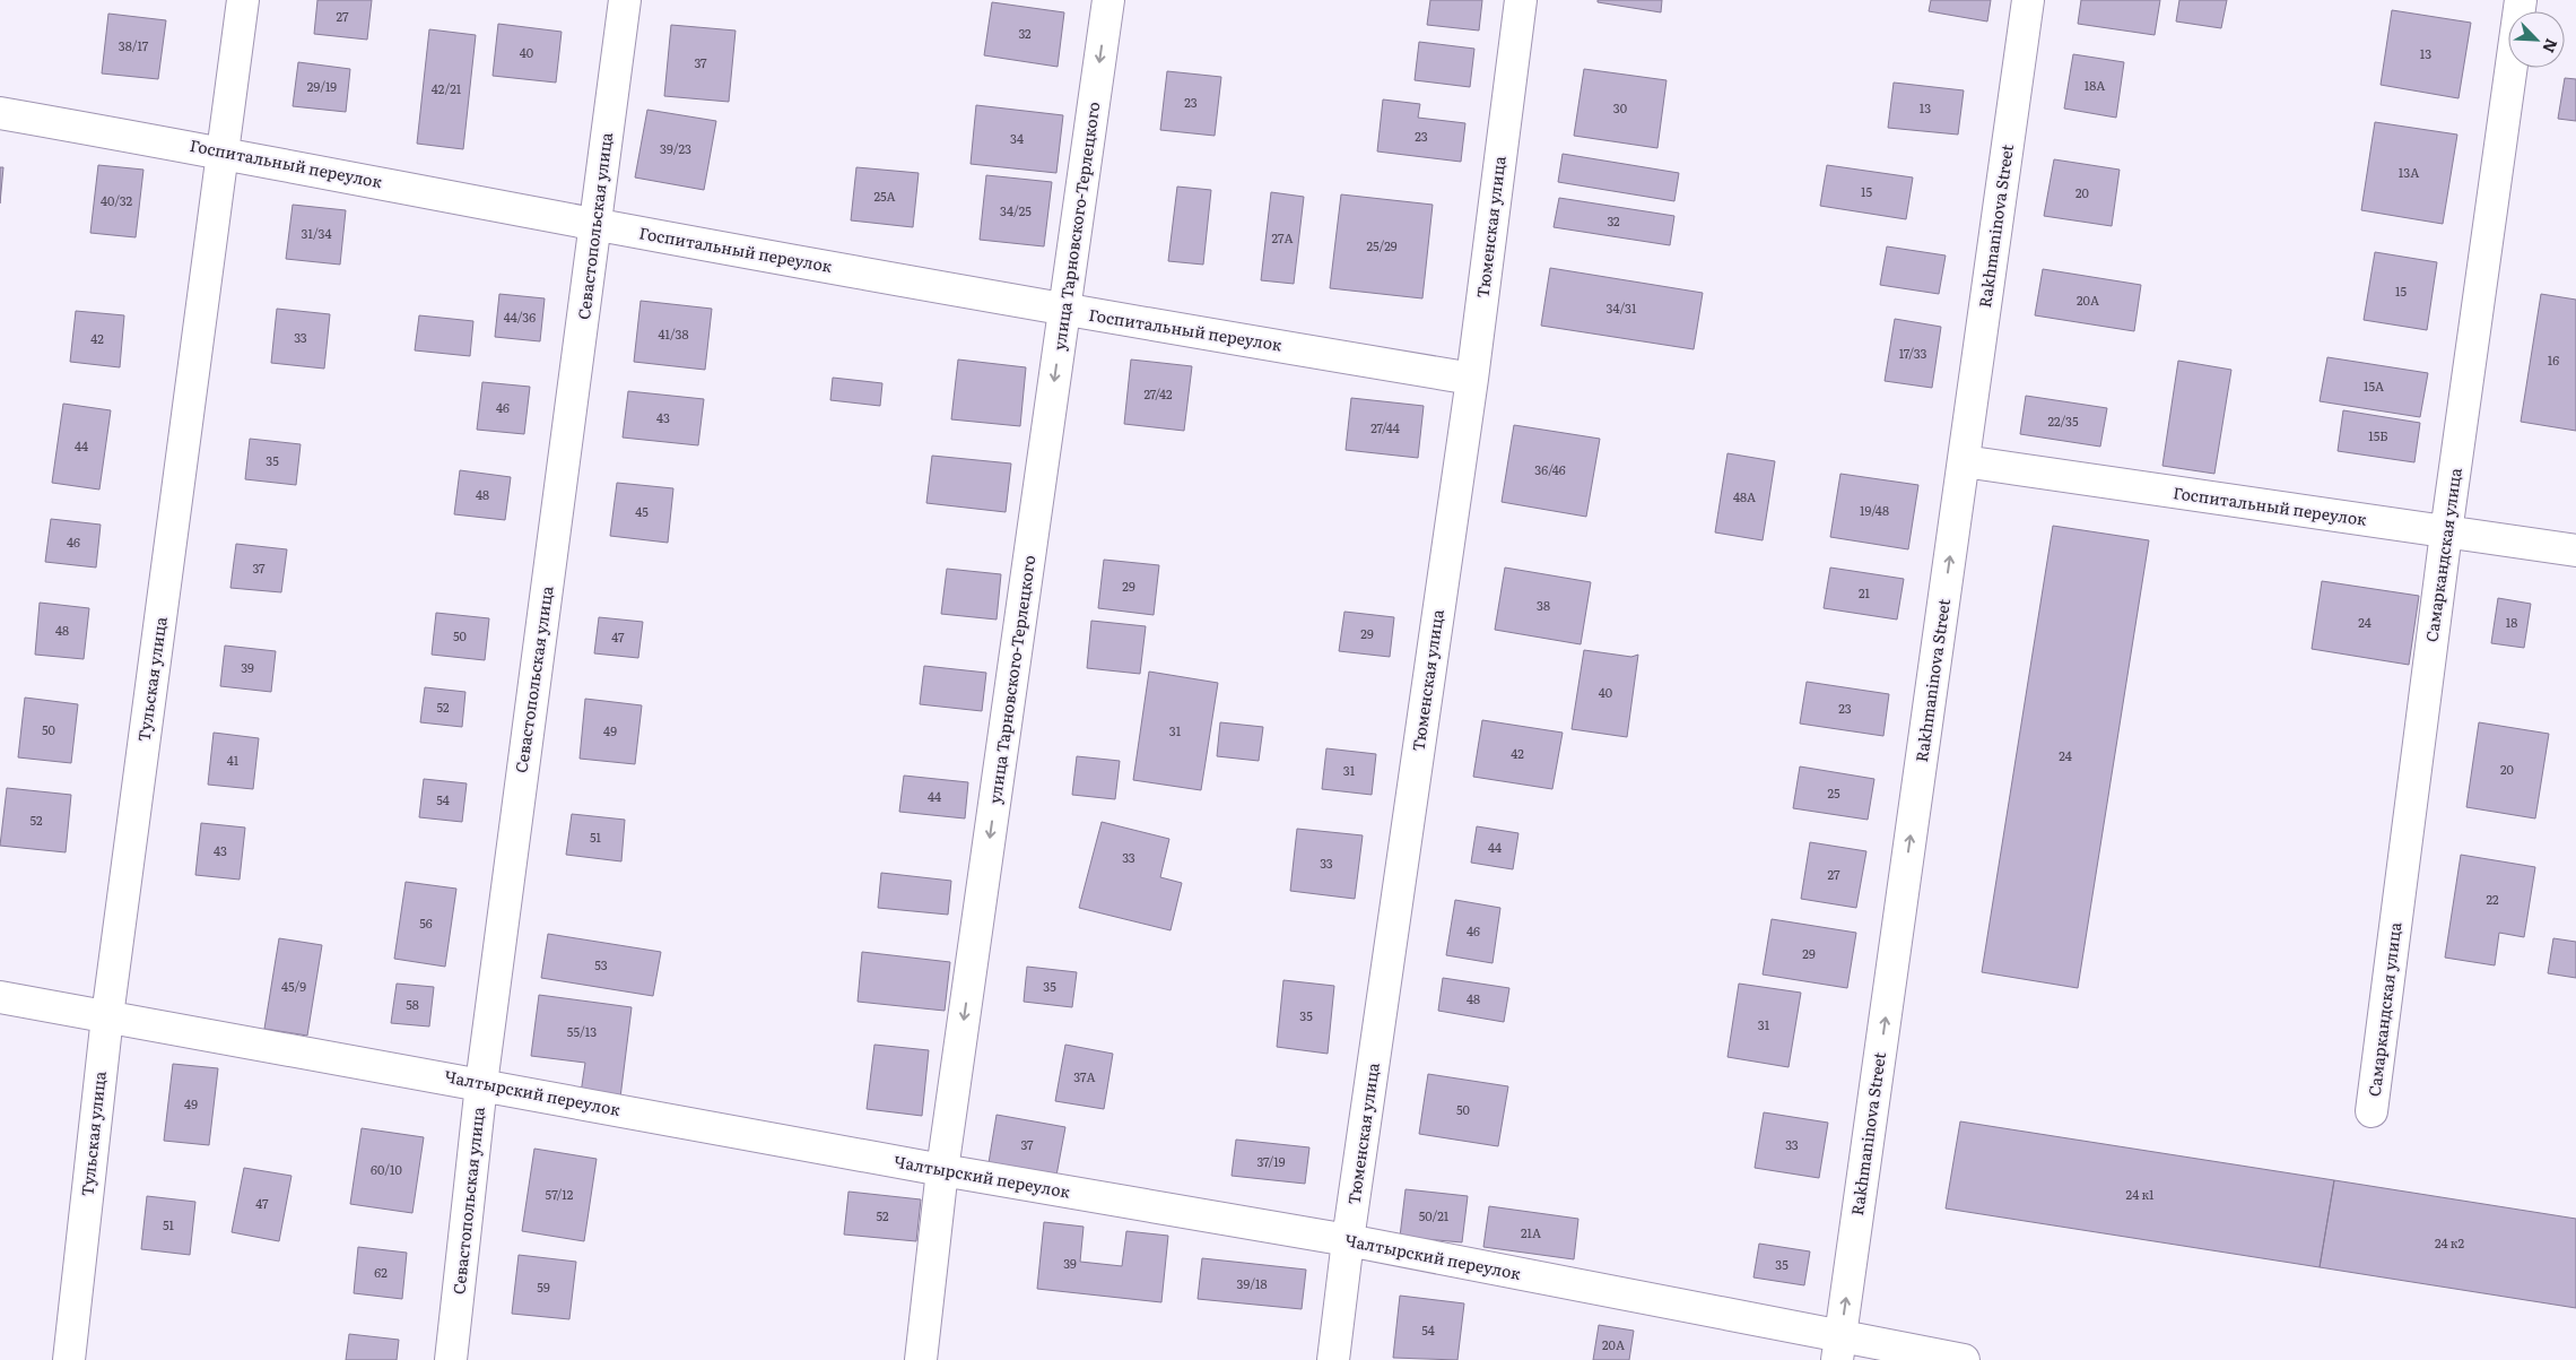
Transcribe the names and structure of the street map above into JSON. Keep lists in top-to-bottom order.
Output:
{
  "streets": {
    "street": [
      "Госпитальный переулок",
      "Севастопольская улица",
      "улица Тарновского-Терлецкого",
      "Rakhmaninova Street",
      "Тюменская улица",
      "Самаркандская улица",
      "Тульская улица",
      "Чалтырский переулок"
    ]
  },
  "crossings": [
    ["Госпитальный переулок", "Севастопольская улица"],
    ["Госпитальный переулок", "улица Тарновского-Терлецкого"],
    ["Госпитальный переулок", "Rakhmaninova Street"],
    ["Госпитальный переулок", "Тюменская улица"],
    ["Госпитальный переулок", "Самаркандская улица"],
    ["Госпитальный переулок", "Тульская улица"],
    ["Севастопольская улица", "Чалтырский переулок"],
    ["улица Тарновского-Терлецкого", "Чалтырский переулок"],
    ["Rakhmaninova Street", "Чалтырский переулок"],
    ["Тюменская улица", "Чалтырский переулок"],
    ["Тульская улица", "Чалтырский переулок"]
  ],
  "one_way": ["улица Тарновского-Терлецкого", "Rakhmaninova Street"],
  "house_numbers": [
    "27",
    "32",
    "38/17",
    "40",
    "13",
    "37",
    "18А",
    "29/19",
    "42/21",
    "23",
    "30",
    "13",
    "23",
    "34",
    "39/23",
    "13А",
    "15",
    "20",
    "25А",
    "40/32",
    "34/25",
    "32",
    "31/34",
    "27А",
    "25/29",
    "15",
    "20А",
    "34/31",
    "44/36",
    "41/38",
    "33",
    "42",
    "17/33",
    "16",
    "15А",
    "27/42",
    "46",
    "43",
    "22/35",
    "27/44",
    "15Б",
    "44",
    "35",
    "36/46",
    "48",
    "48А",
    "19/48",
    "45",
    "46",
    "37",
    "29",
    "21",
    "38",
    "24",
    "18",
    "48",
    "29",
    "50",
    "47",
    "39",
    "40",
    "52",
    "23",
    "50",
    "49",
    "31",
    "42",
    "24",
    "41",
    "20",
    "31",
    "25",
    "44",
    "54",
    "52",
    "51",
    "44",
    "43",
    "33",
    "33",
    "27",
    "22",
    "56",
    "46",
    "29",
    "53",
    "45/9",
    "35",
    "48",
    "58",
    "35",
    "31",
    "55/13",
    "37А",
    "49",
    "50",
    "37",
    "33",
    "37/19",
    "60/10",
    "57/12",
    "24 к1",
    "47",
    "52",
    "50/21",
    "51",
    "21А",
    "24 к2",
    "39",
    "35",
    "62",
    "39/18",
    "59",
    "54",
    "20А"
  ],
  "north": "bottom right"
}
